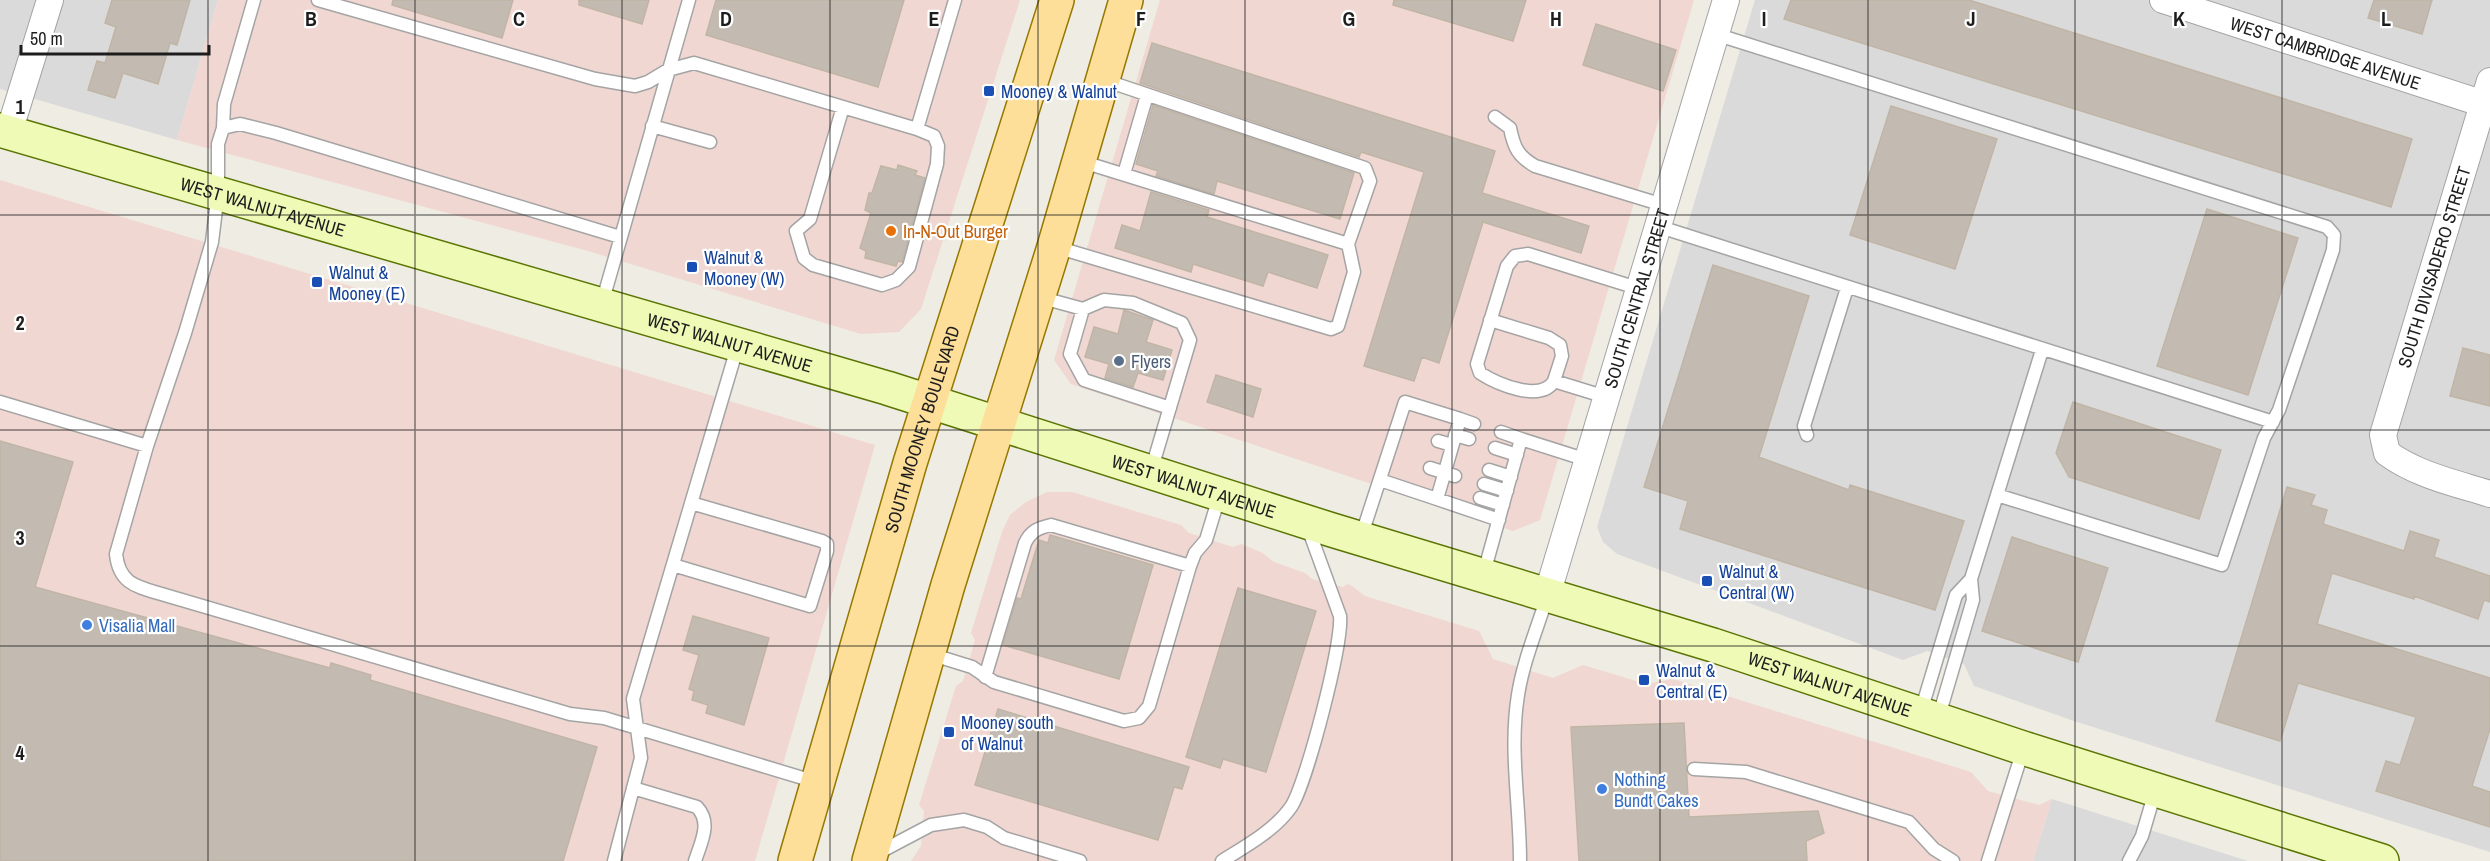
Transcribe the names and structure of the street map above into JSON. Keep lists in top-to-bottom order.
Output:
{
  "streets": {
    "main road": ["WEST WALNUT AVENUE", "SOUTH MOONEY BOULEVARD"],
    "street": ["WEST CAMBRIDGE AVENUE", "SOUTH DIVISADERO STREET", "SOUTH CENTRAL STREET"]
  },
  "crossings": [
    ["WEST CAMBRIDGE AVENUE", "SOUTH DIVISADERO STREET"],
    ["WEST WALNUT AVENUE", "SOUTH CENTRAL STREET"],
    ["WEST WALNUT AVENUE", "SOUTH MOONEY BOULEVARD"]
  ],
  "places": {
    "transit": [
      "Mooney & Walnut",
      "Walnut & Mooney (W)",
      "Walnut & Mooney (E)",
      "Walnut & Central (W)",
      "Walnut & Central (E)",
      "Mooney south of Walnut"
    ],
    "other": [
      "In-N-Out Burger",
      "Flyers",
      "Visalia Mall",
      "Nothing Bundt Cakes"
    ]
  },
  "scale_bar": "50 m",
  "grid": {
    "columns": [
      "B",
      "C",
      "D",
      "E",
      "F",
      "G",
      "H",
      "I",
      "J",
      "K",
      "L"
    ],
    "rows": [
      "1",
      "2",
      "3",
      "4"
    ]
  }
}
